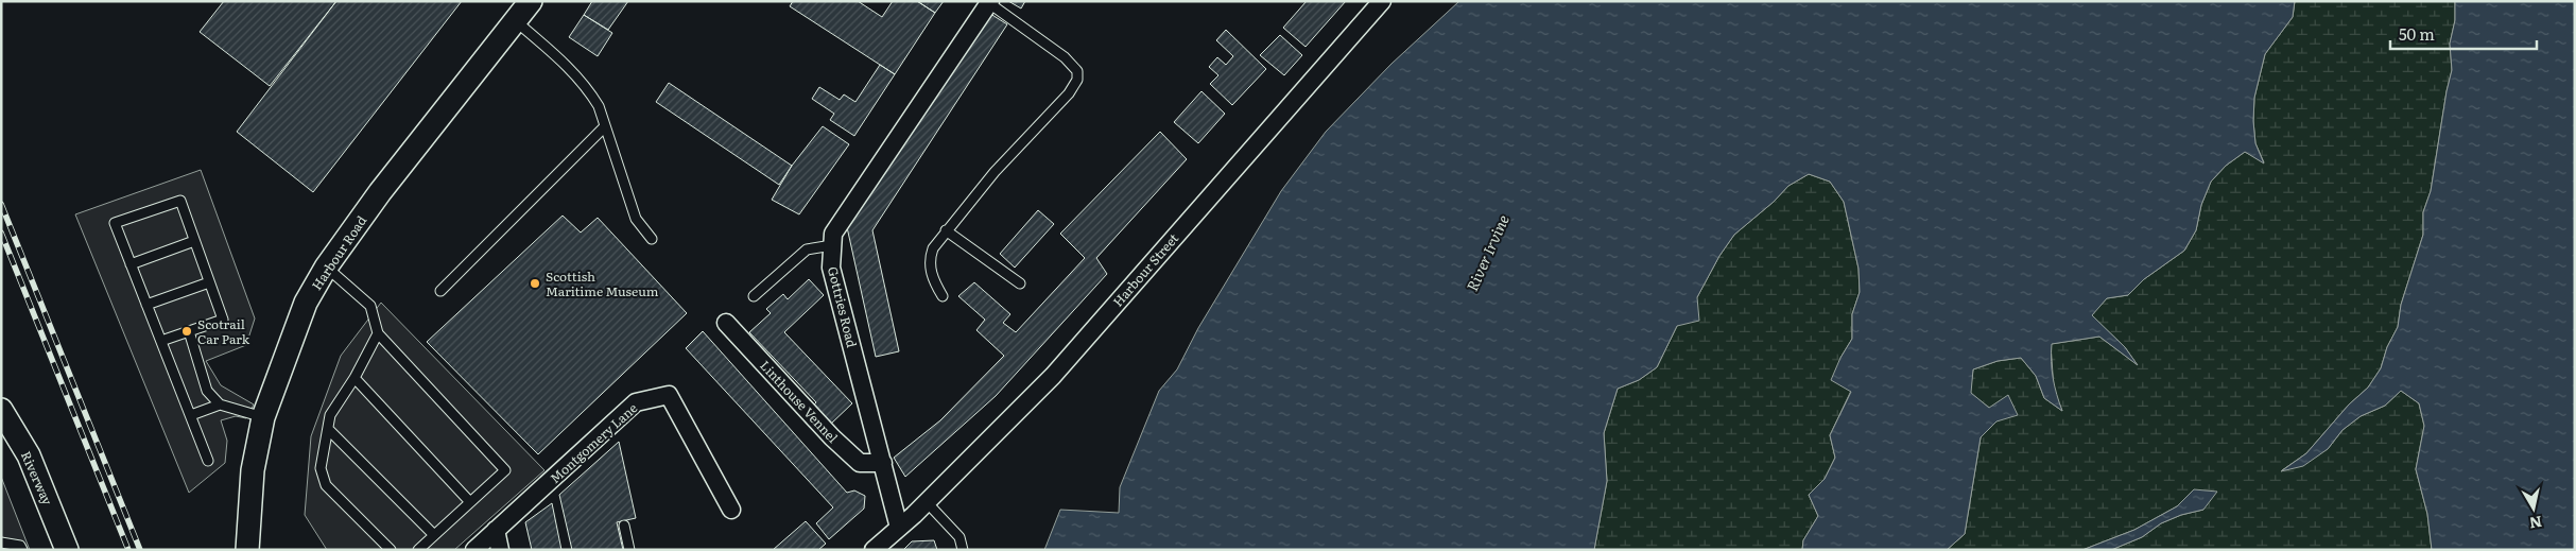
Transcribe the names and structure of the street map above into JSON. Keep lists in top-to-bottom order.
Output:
{
  "streets": {
    "street": [
      "Harbour Road",
      "Harbour Street",
      "Gottries Road",
      "Linthouse Vennel",
      "Montgomery Lane",
      "Riverway"
    ]
  },
  "crossings": [
    ["Harbour Street", "Gottries Road"],
    ["Gottries Road", "Linthouse Vennel"]
  ],
  "water": ["River Irvine"],
  "places": ["Scottish Maritime Museum", "Scotrail Car Park"],
  "scale_bar": "50 m",
  "north": "bottom"
}
